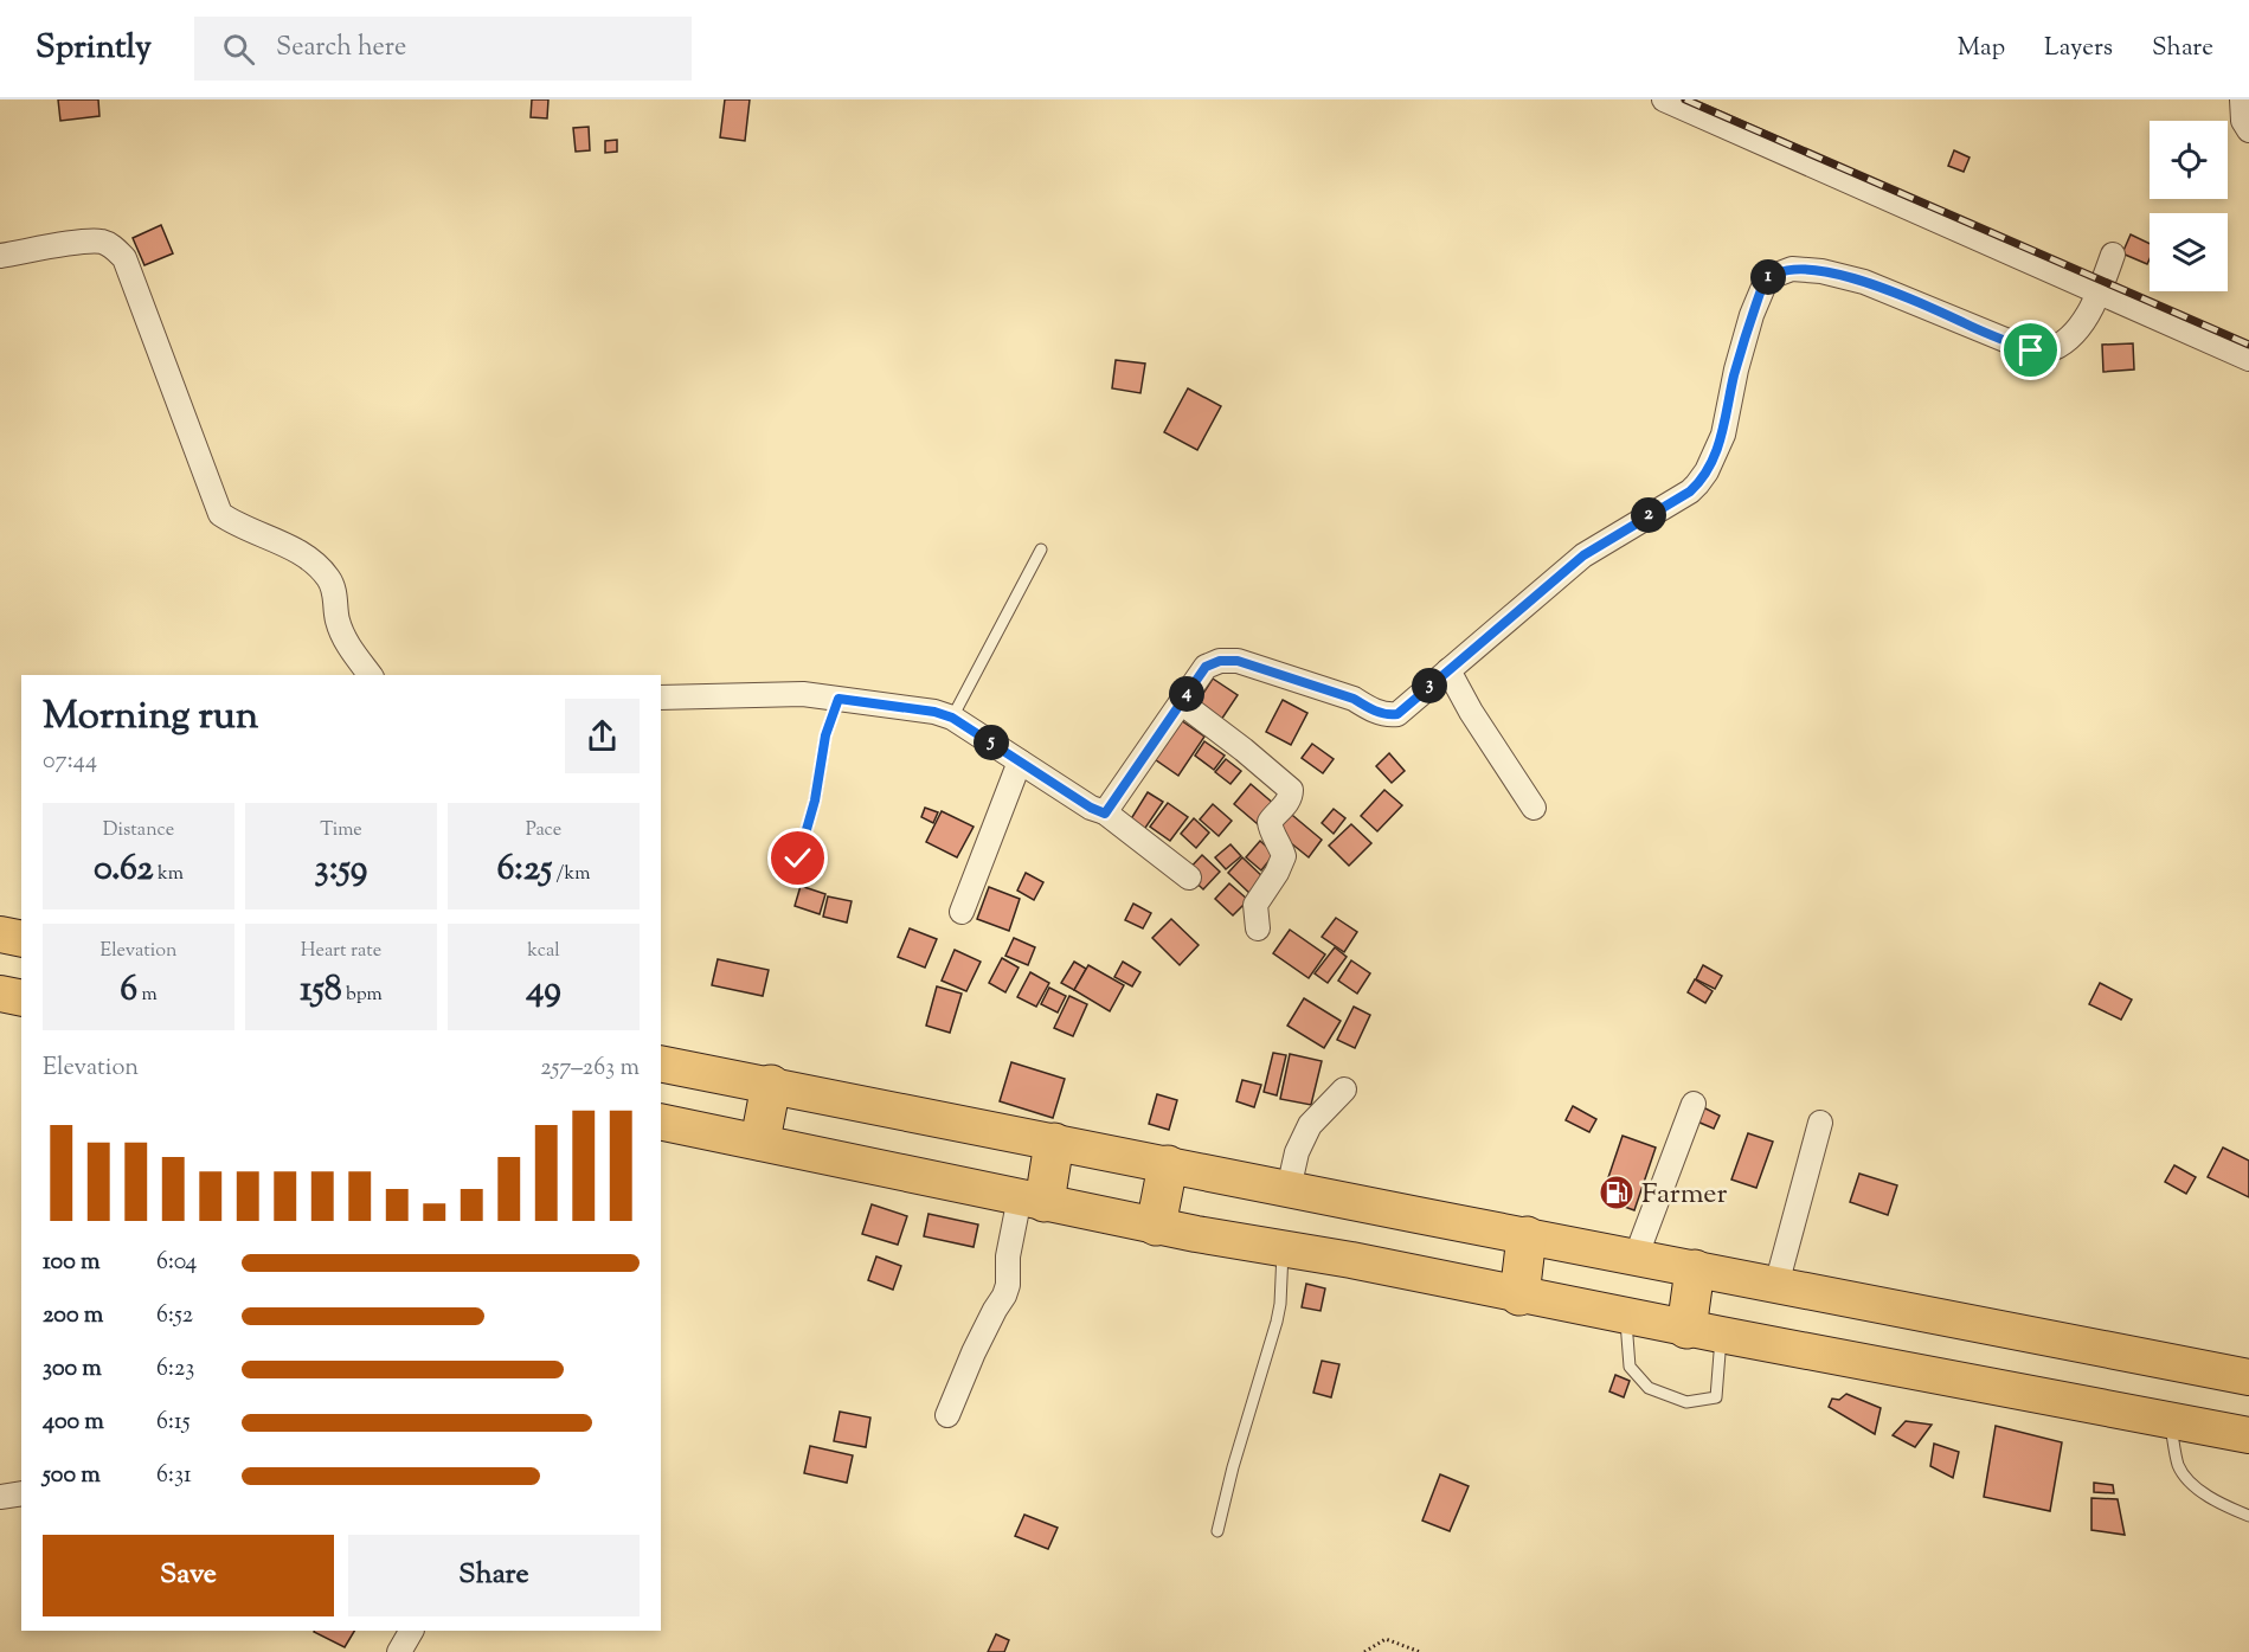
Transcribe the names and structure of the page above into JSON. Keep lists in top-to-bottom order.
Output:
{
  "places": {
    "fuel station": ["Farmer"]
  },
  "page": {
    "header": "Sprintly",
    "search": "Search here",
    "nav": ["Map", "Layers", "Share"],
    "pins": [
      "1",
      "2",
      "3",
      "4",
      "5"
    ],
    "heading": ["Morning run", "07:44"],
    "stats": [
      ["Distance", "0.62 km"],
      ["Time", "3:59"],
      ["Pace", "6:25 /km"],
      ["Elevation", "6 m"],
      ["Heart rate", "158 bpm"],
      ["kcal", "49"]
    ],
    "chart": ["Elevation", "257–263 m"],
    "list": [
      {
        "name": "100 m",
        "note": "6:04"
      },
      {
        "name": "200 m",
        "note": "6:52"
      },
      {
        "name": "300 m",
        "note": "6:23"
      },
      {
        "name": "400 m",
        "note": "6:15"
      },
      {
        "name": "500 m",
        "note": "6:31"
      }
    ],
    "buttons": ["Save", "Share"]
  }
}
